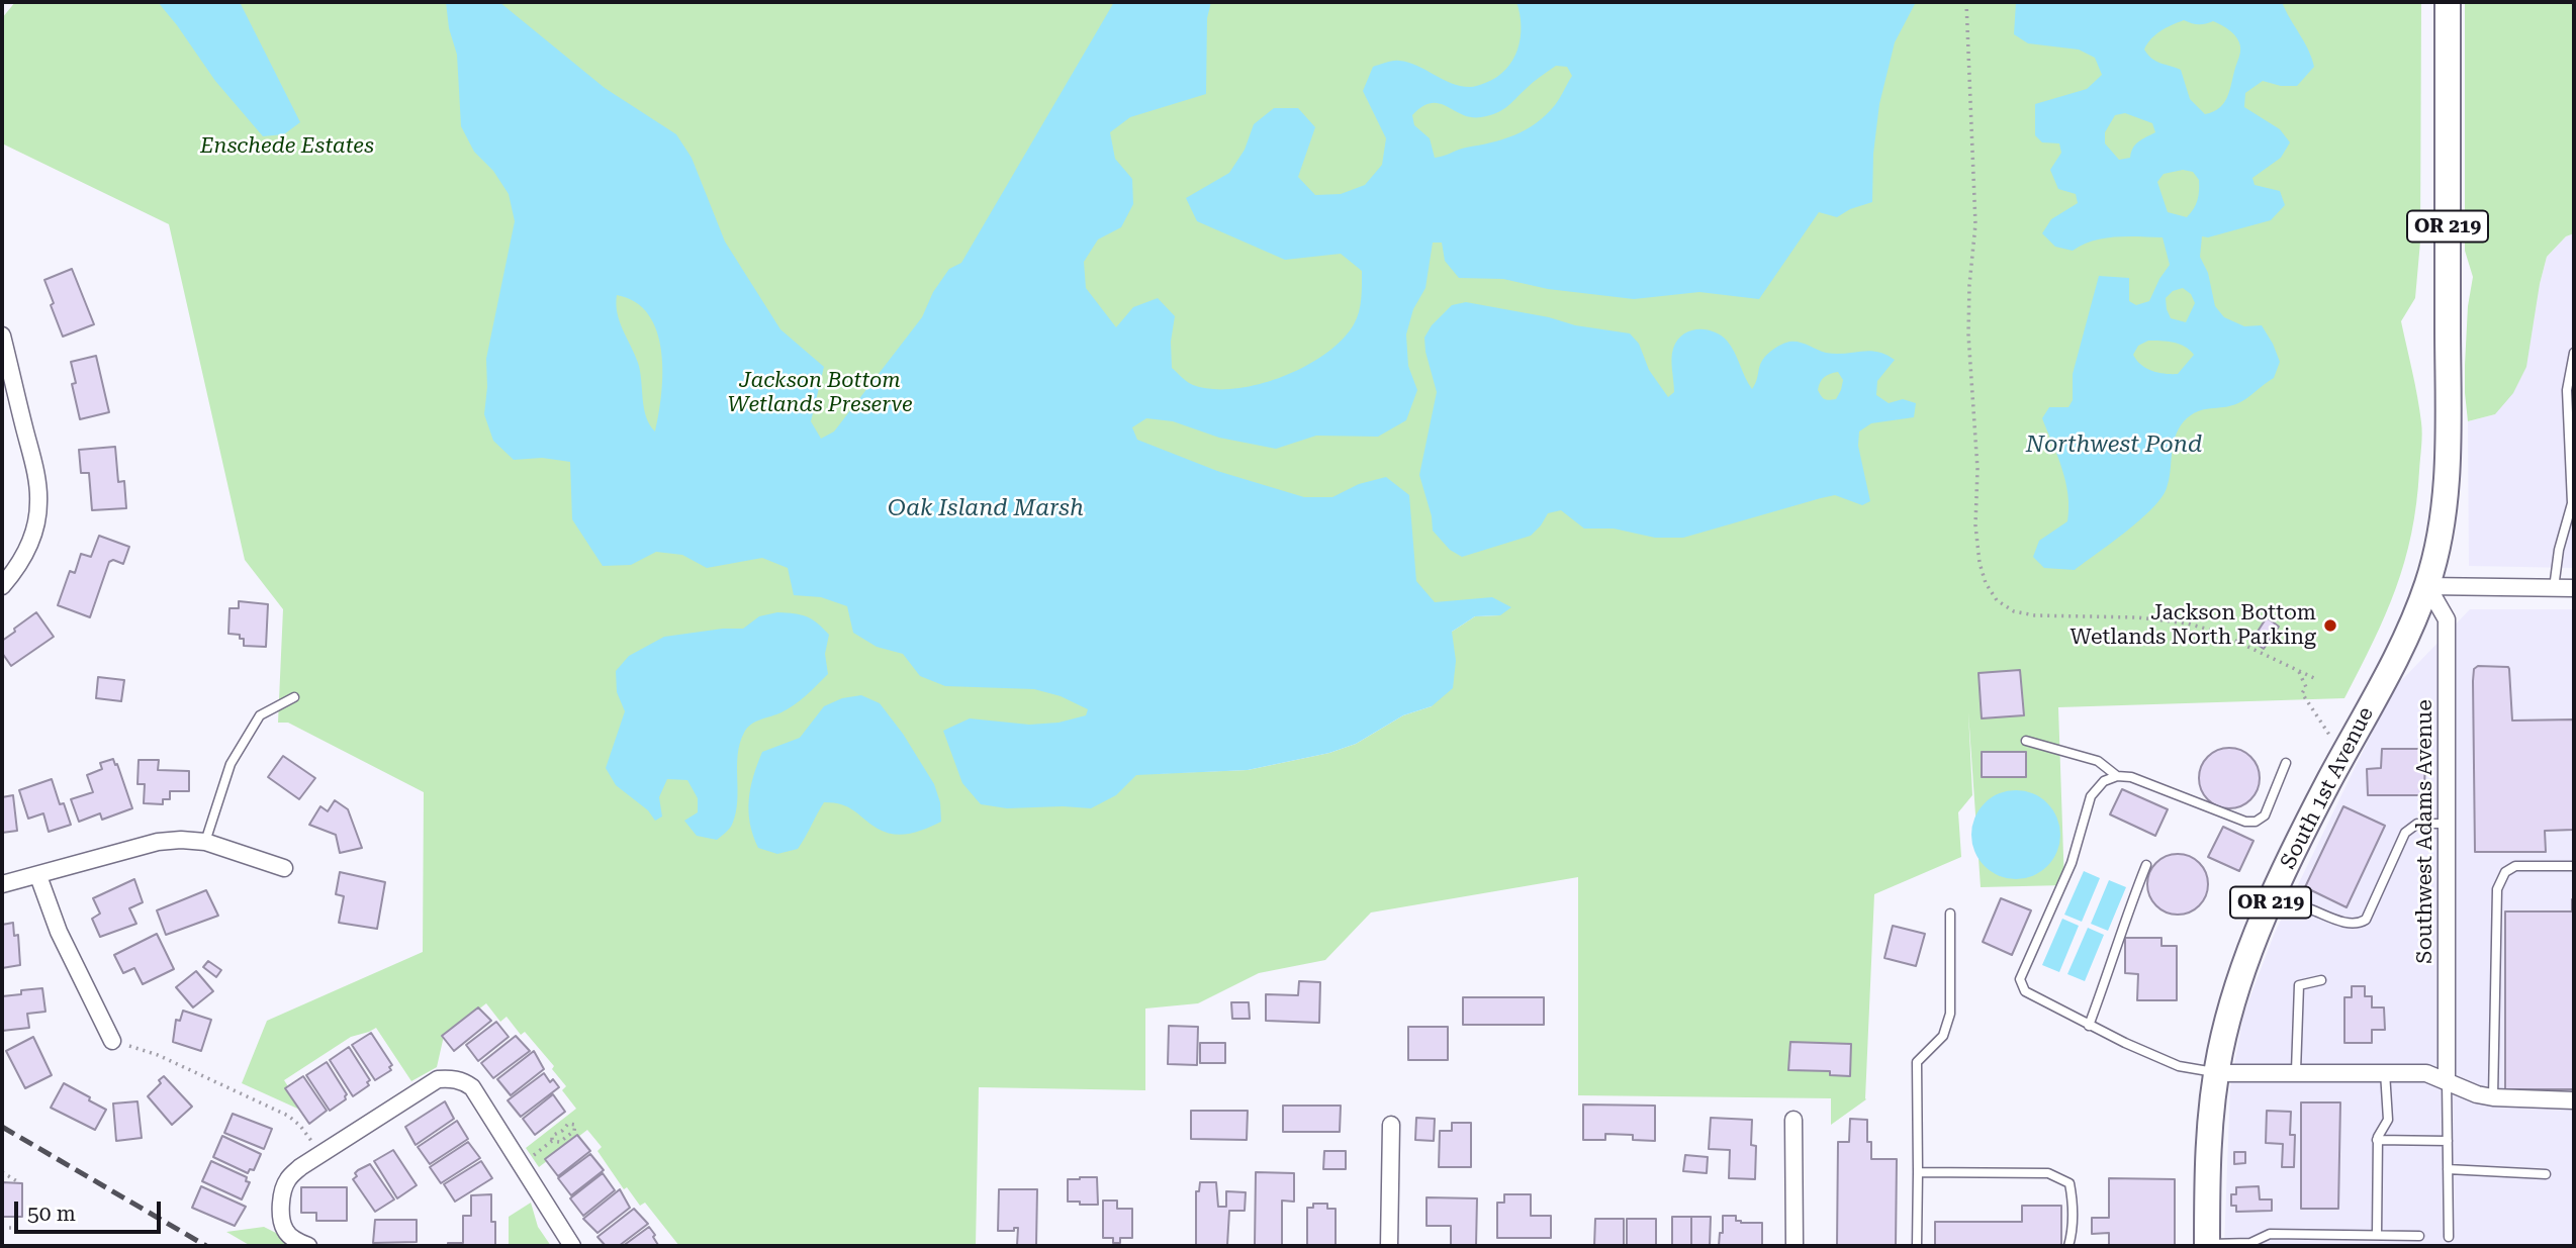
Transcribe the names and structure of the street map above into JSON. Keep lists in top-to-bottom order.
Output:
{
  "streets": {
    "main road": ["OR 219", "South 1st Avenue"],
    "street": ["Southwest Adams Avenue"]
  },
  "crossings": [
    ["OR 219", "South 1st Avenue"],
    ["OR 219", "Southwest Adams Avenue"],
    ["South 1st Avenue", "Southwest Adams Avenue"]
  ],
  "water": ["Northwest Pond", "Oak Island Marsh"],
  "parks": ["Enschede Estates", "Jackson Bottom Wetlands Preserve"],
  "places": ["Jackson Bottom Wetlands North Parking"],
  "scale_bar": "50 m"
}
